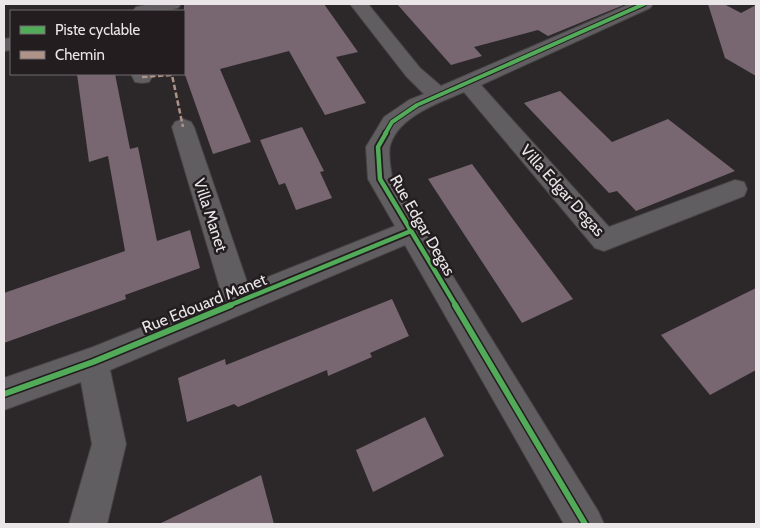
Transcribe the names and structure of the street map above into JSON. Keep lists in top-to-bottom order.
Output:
{
  "streets": {
    "street": [
      "Villa Edgar Degas",
      "Villa Manet",
      "Rue Edgar Degas",
      "Rue Edouard Manet"
    ]
  },
  "crossings": [
    ["Villa Edgar Degas", "Rue Edgar Degas"],
    ["Villa Manet", "Rue Edouard Manet"],
    ["Rue Edgar Degas", "Rue Edouard Manet"]
  ],
  "legend": ["Piste cyclable", "Chemin"]
}
